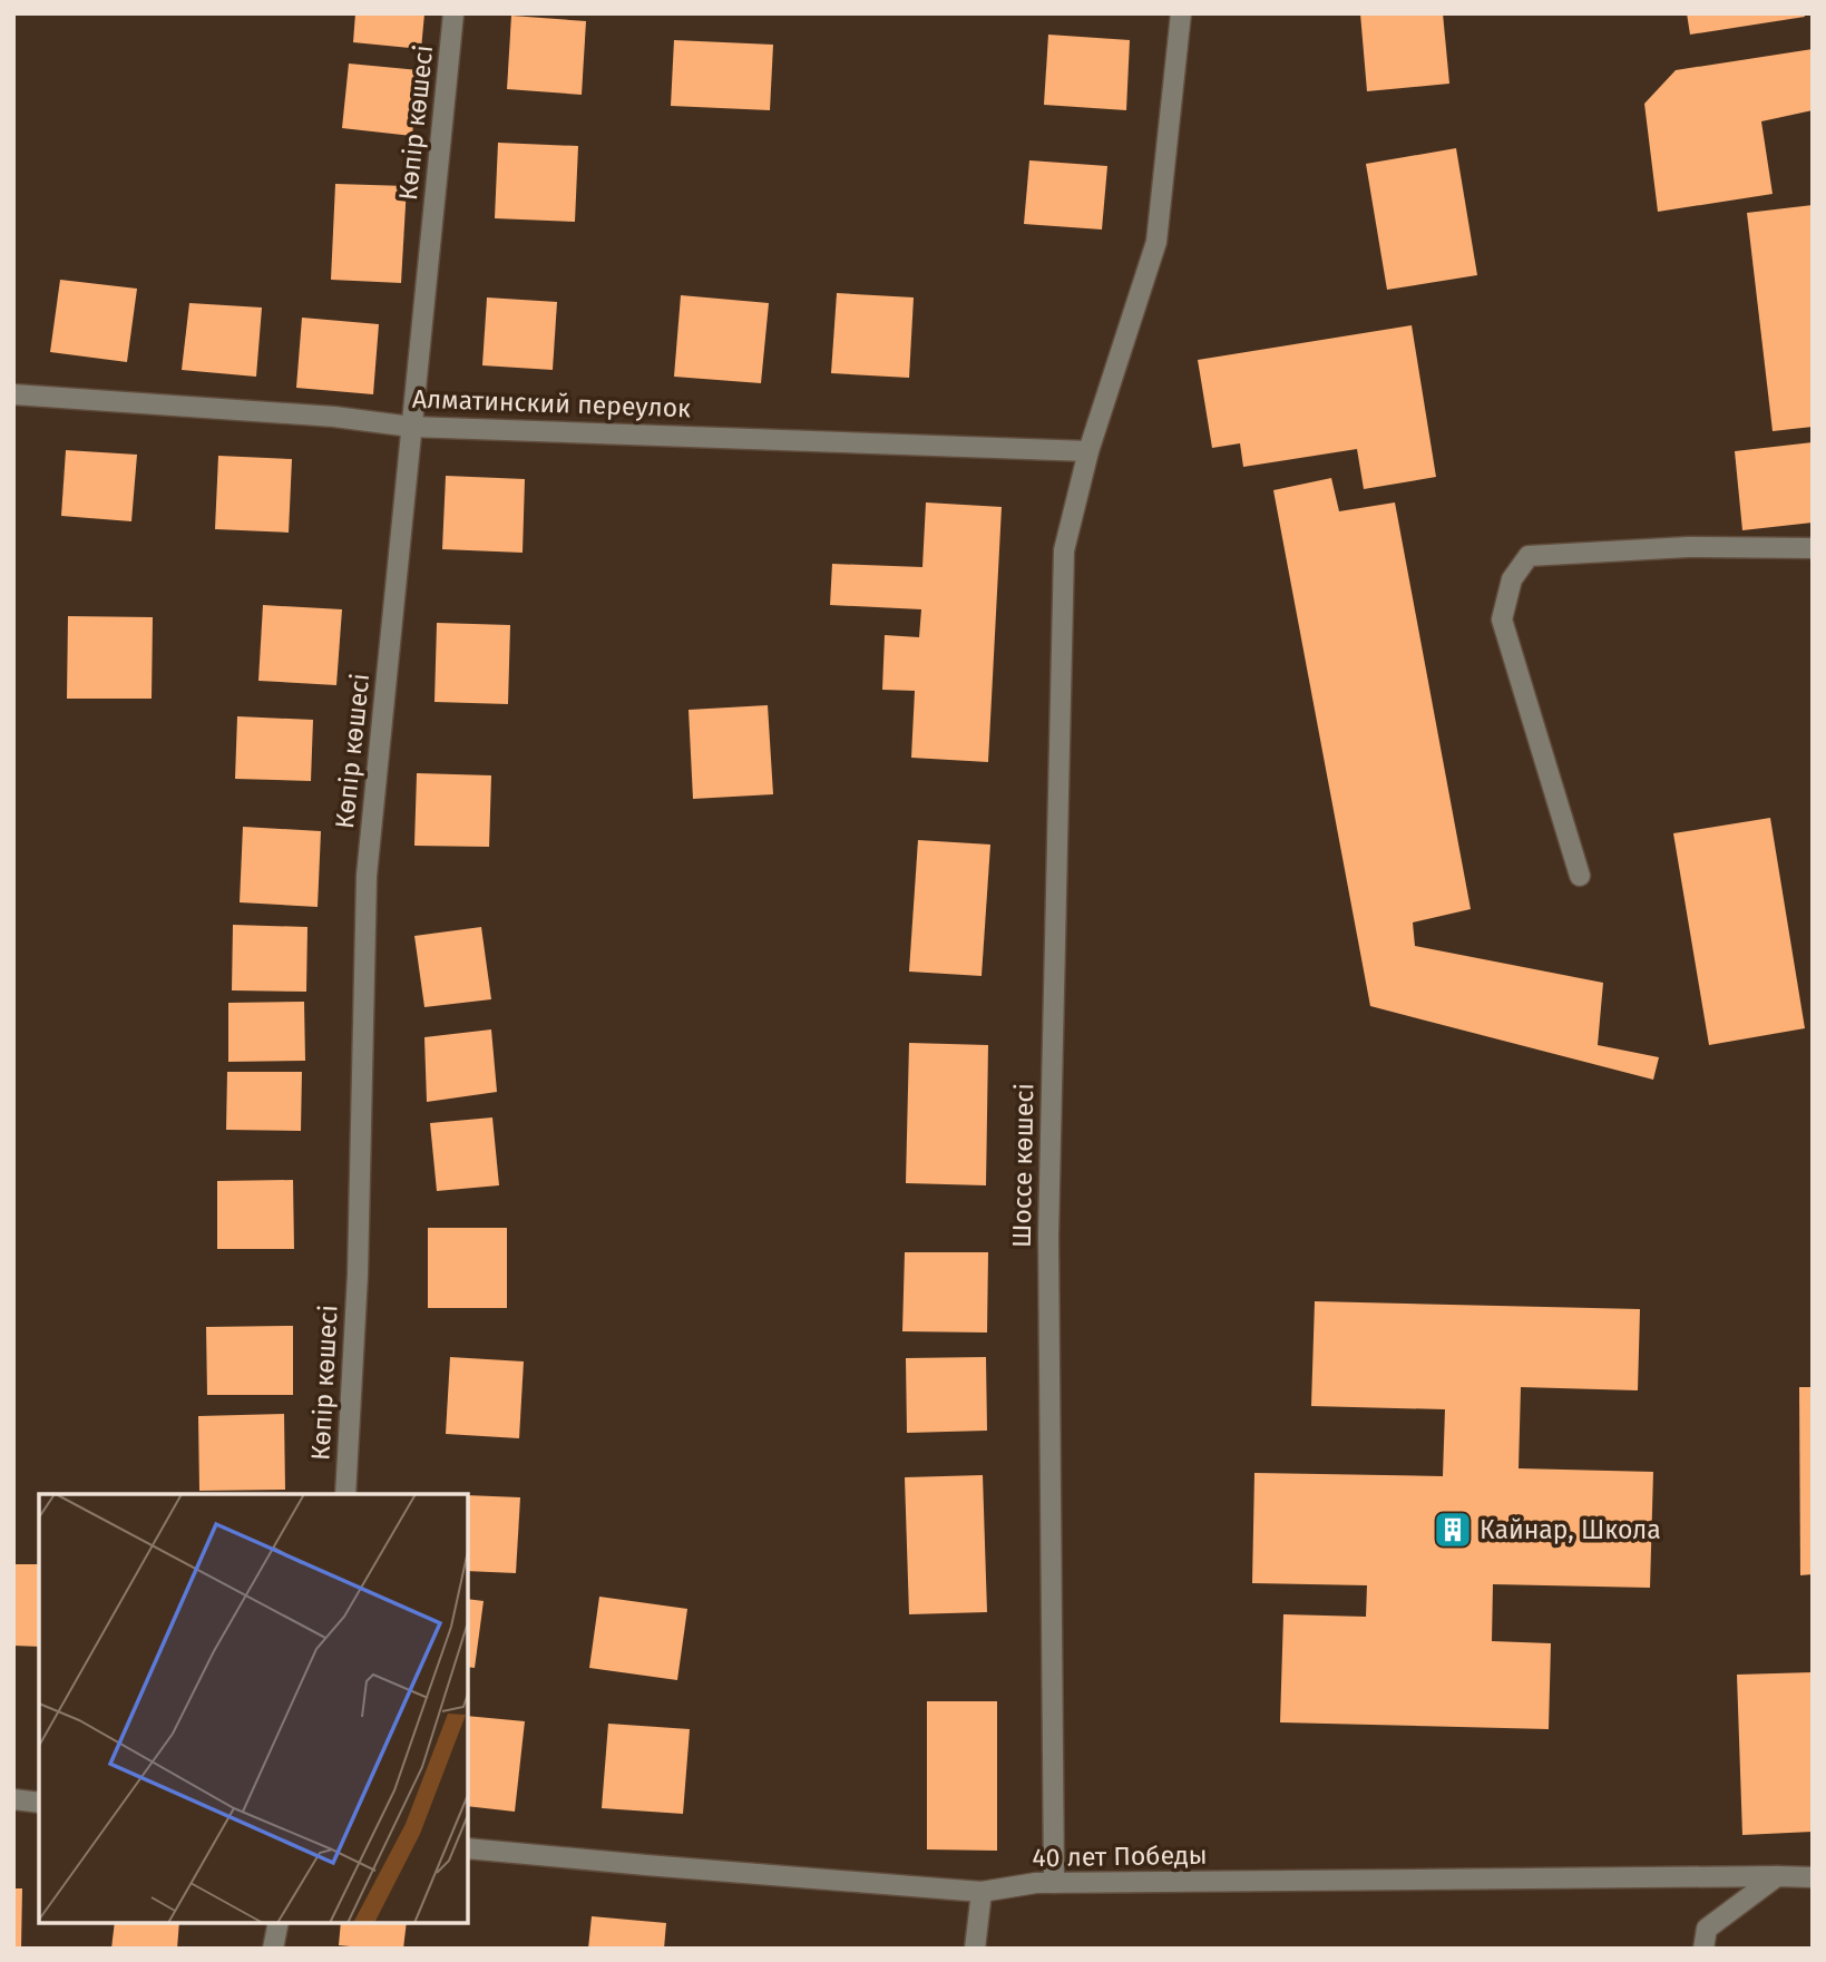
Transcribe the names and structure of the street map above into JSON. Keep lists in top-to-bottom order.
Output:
{
  "streets": {
    "street": [
      "Көпір көшесі",
      "Алматинский переулок",
      "Шоссе көшесі",
      "40 лет Победы"
    ]
  },
  "crossings": [
    ["Көпір көшесі", "Алматинский переулок"],
    ["Алматинский переулок", "Шоссе көшесі"],
    ["Шоссе көшесі", "40 лет Победы"]
  ],
  "places": {
    "building": ["Кайнар, Школа"]
  }
}
